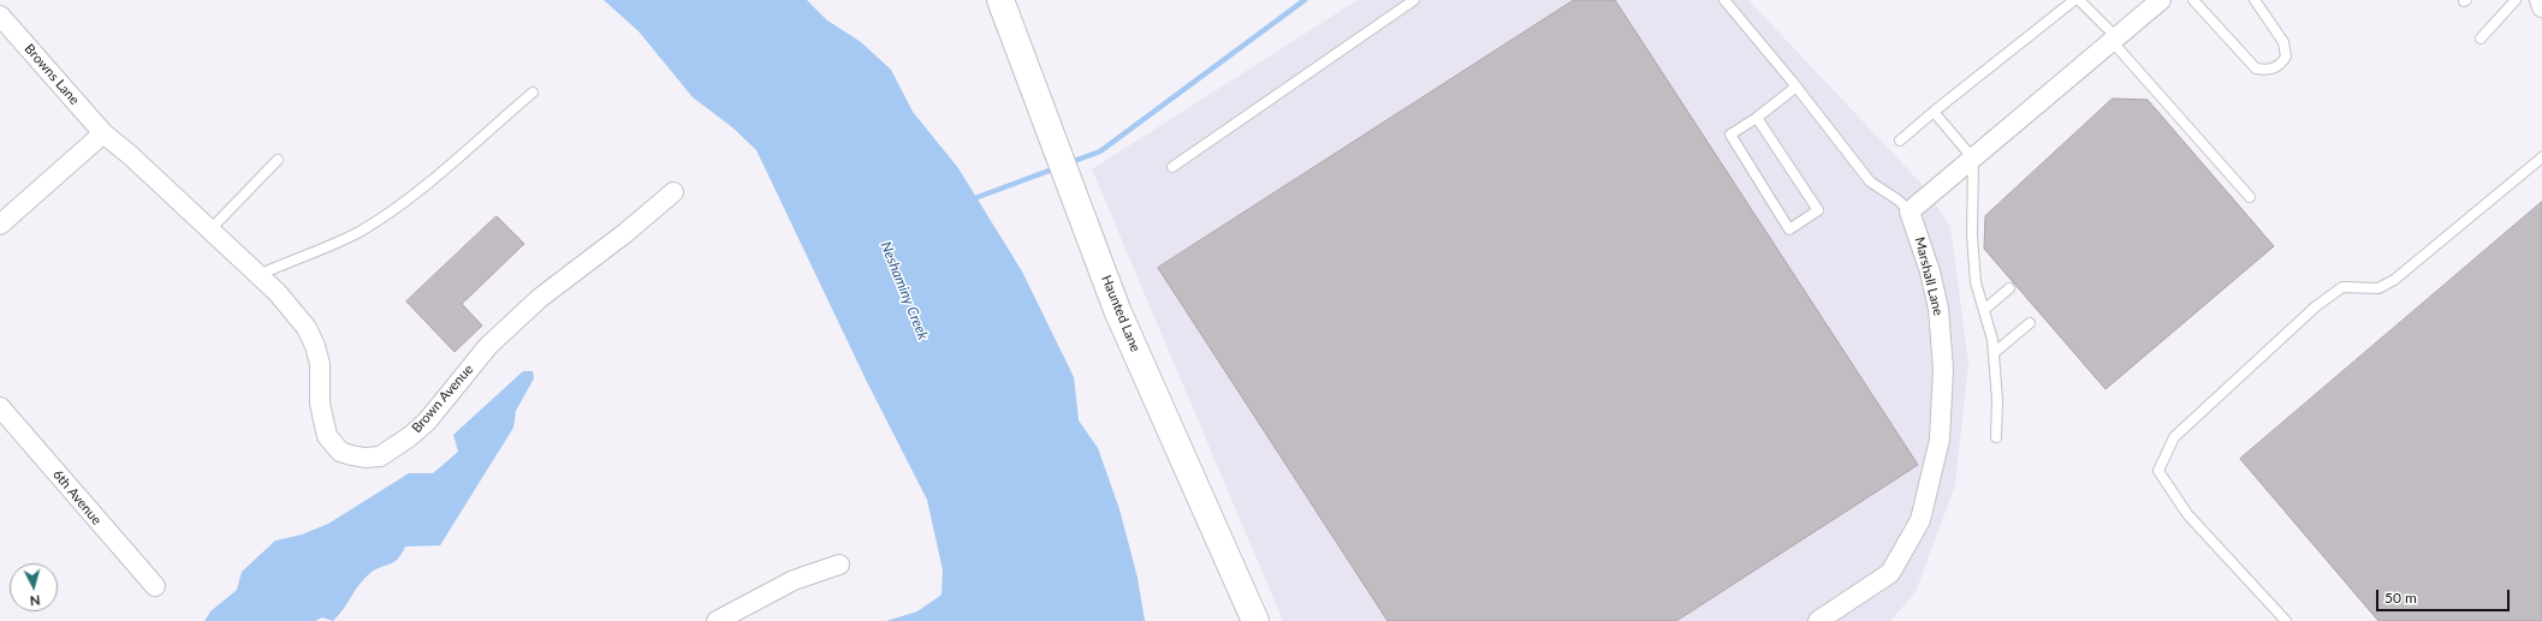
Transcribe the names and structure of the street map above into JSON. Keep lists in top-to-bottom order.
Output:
{
  "streets": {
    "street": [
      "Browns Lane",
      "Marshall Lane",
      "Haunted Lane",
      "Brown Avenue",
      "6th Avenue"
    ]
  },
  "crossings": [
    ["Browns Lane", "Brown Avenue"]
  ],
  "water": ["Neshaminy Creek"],
  "scale_bar": "50 m",
  "north": "bottom"
}
